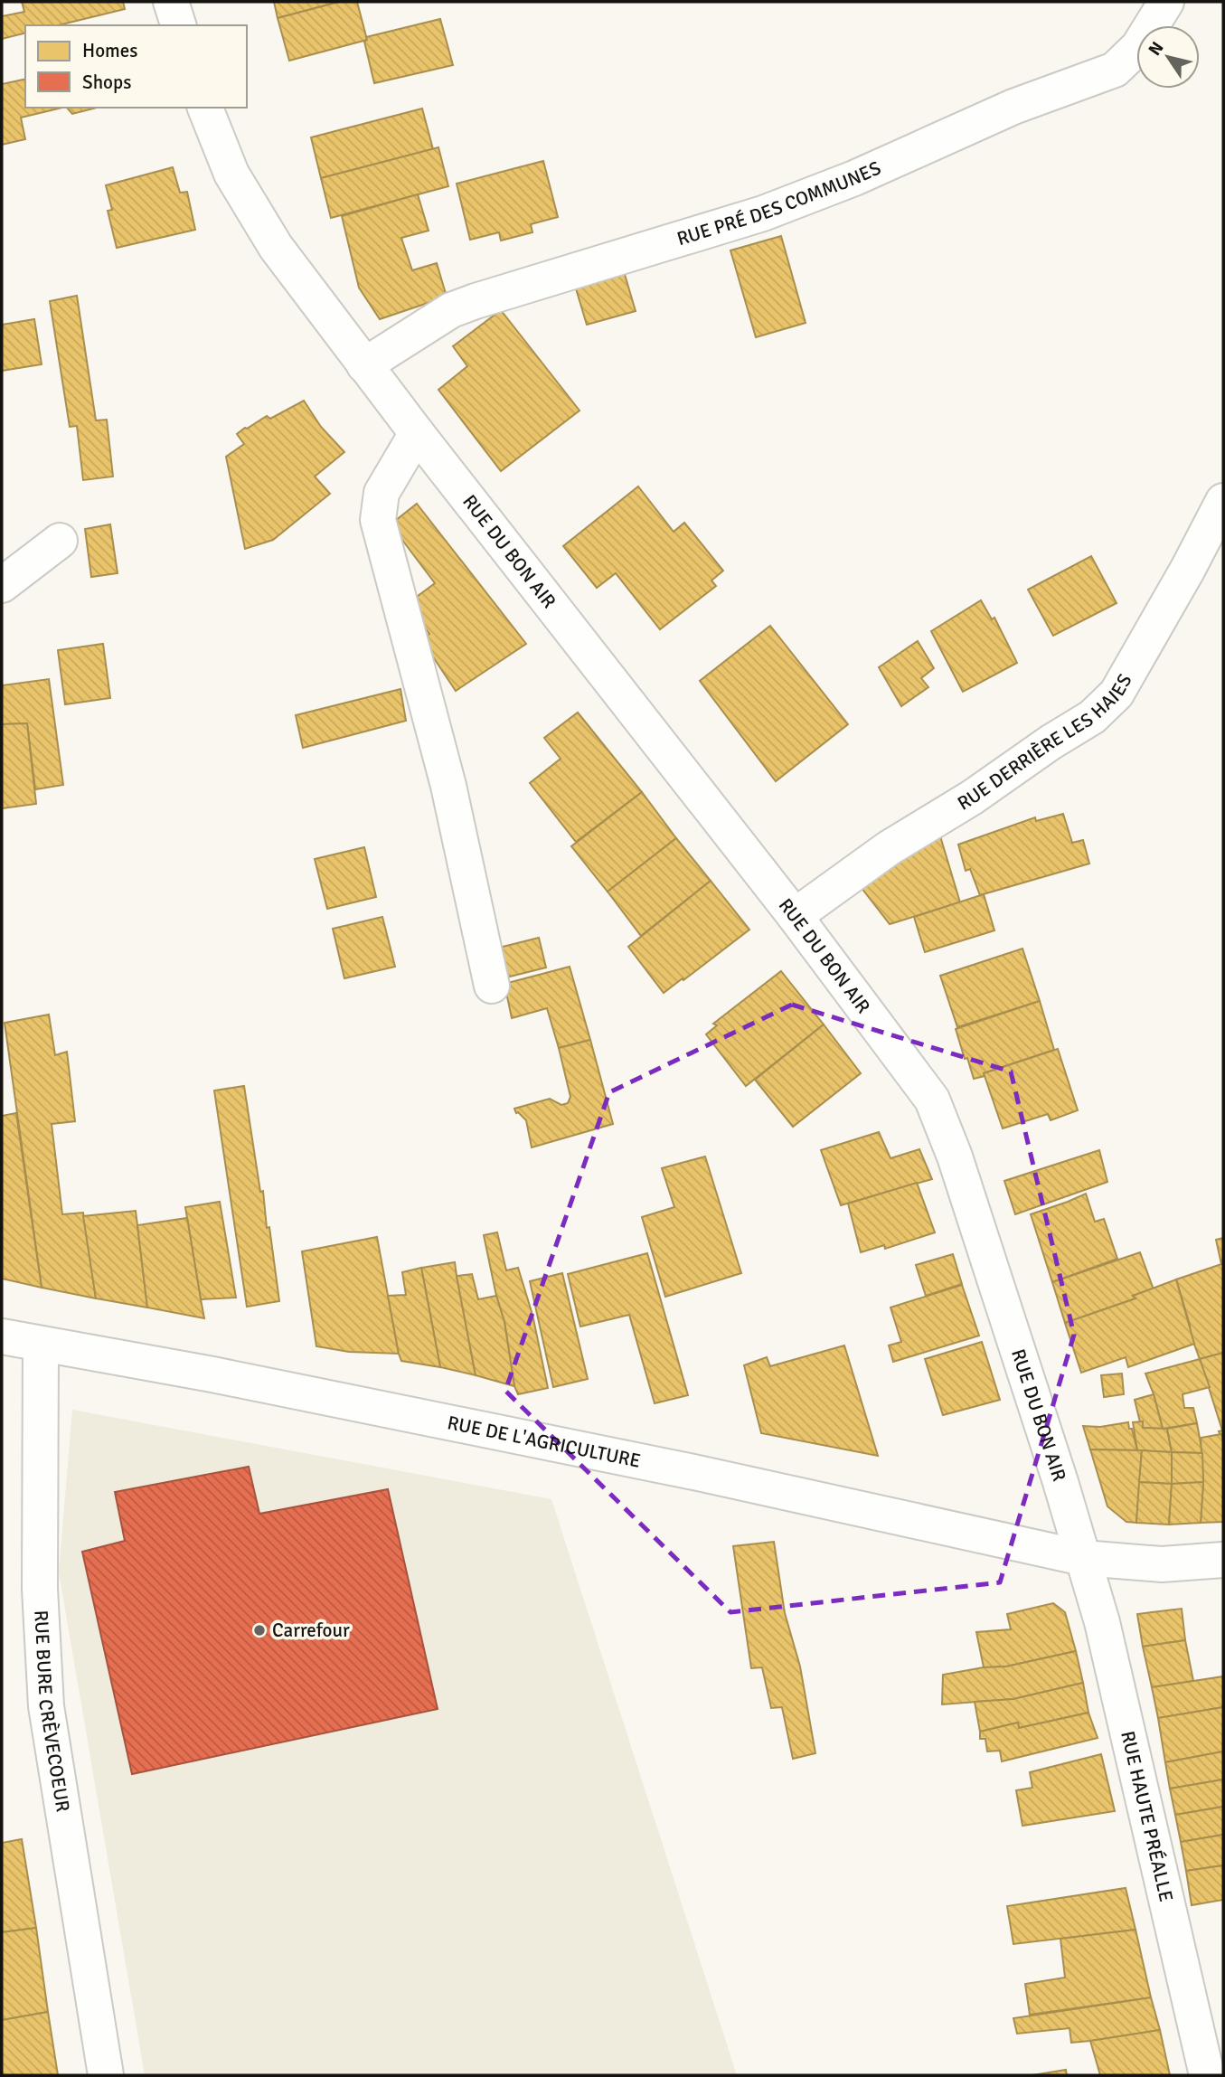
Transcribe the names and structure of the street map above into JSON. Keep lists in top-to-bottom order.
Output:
{
  "streets": {
    "street": [
      "RUE PRÉ DES COMMUNES",
      "RUE DU BON AIR",
      "RUE DERRIÈRE LES HAIES",
      "RUE DE L'AGRICULTURE",
      "RUE BURE CRÈVECOEUR",
      "RUE HAUTE PRÉALLE"
    ]
  },
  "crossings": [
    ["RUE PRÉ DES COMMUNES", "RUE DU BON AIR"],
    ["RUE DU BON AIR", "RUE DERRIÈRE LES HAIES"],
    ["RUE DU BON AIR", "RUE DE L'AGRICULTURE"],
    ["RUE DU BON AIR", "RUE HAUTE PRÉALLE"],
    ["RUE DE L'AGRICULTURE", "RUE BURE CRÈVECOEUR"],
    ["RUE DE L'AGRICULTURE", "RUE HAUTE PRÉALLE"]
  ],
  "places": ["Carrefour"],
  "legend": ["Homes", "Shops"],
  "north": "top left"
}
